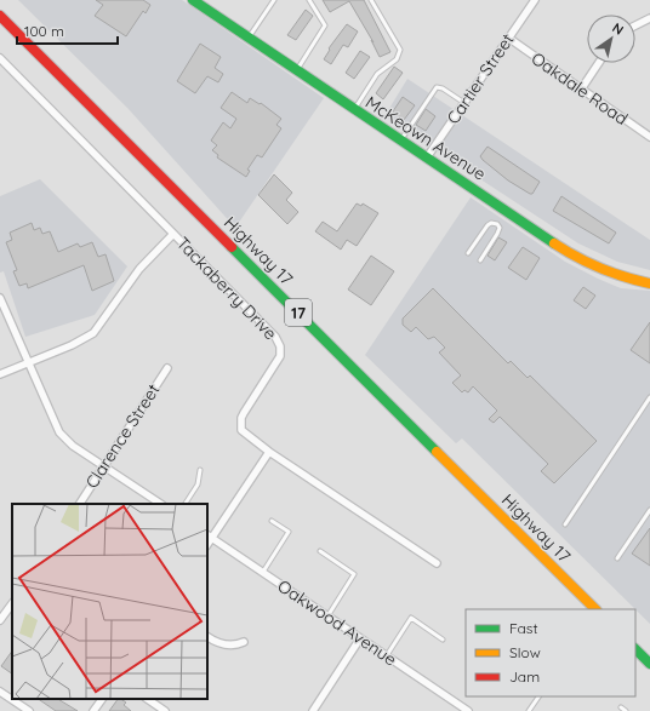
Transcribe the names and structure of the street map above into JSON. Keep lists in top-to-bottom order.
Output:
{
  "streets": {
    "main road": ["McKeown Avenue", "Highway 17", "17"],
    "street": [
      "Cartier Street",
      "Oakdale Road",
      "Tackaberry Drive",
      "Clarence Street",
      "Oakwood Avenue"
    ]
  },
  "crossings": [
    ["Cartier Street", "Oakdale Road"],
    ["Cartier Street", "McKeown Avenue"]
  ],
  "legend": ["Fast", "Slow", "Jam"],
  "scale_bar": "100 m",
  "north": "top right"
}
